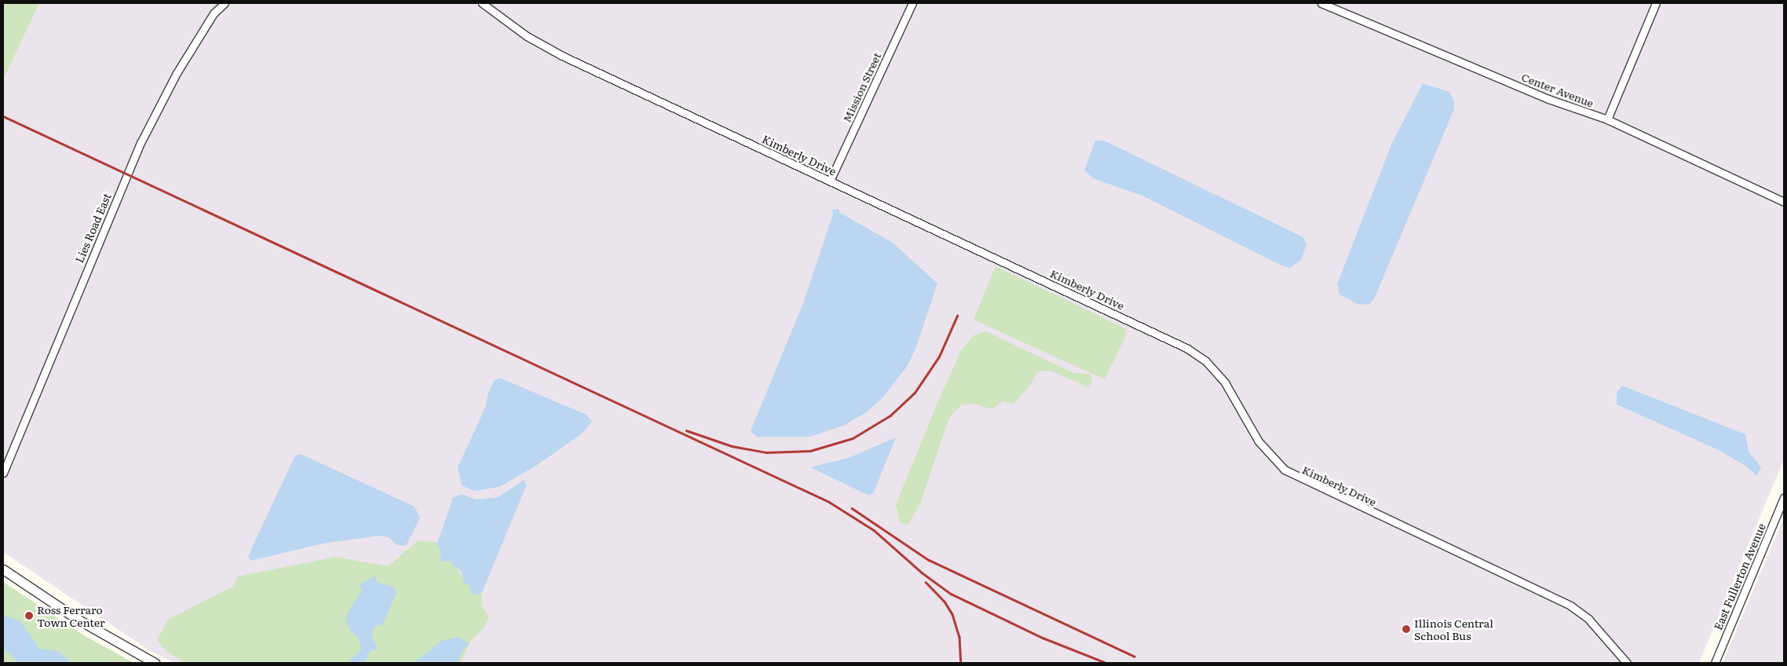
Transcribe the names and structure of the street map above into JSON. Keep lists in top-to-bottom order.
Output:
{
  "streets": {
    "street": [
      "Mission Street",
      "Center Avenue",
      "Kimberly Drive",
      "Lies Road East",
      "East Fullerton Avenue"
    ]
  },
  "crossings": [
    ["Mission Street", "Kimberly Drive"]
  ],
  "places": ["Ross Ferraro Town Center", "Illinois Central School Bus"]
}
